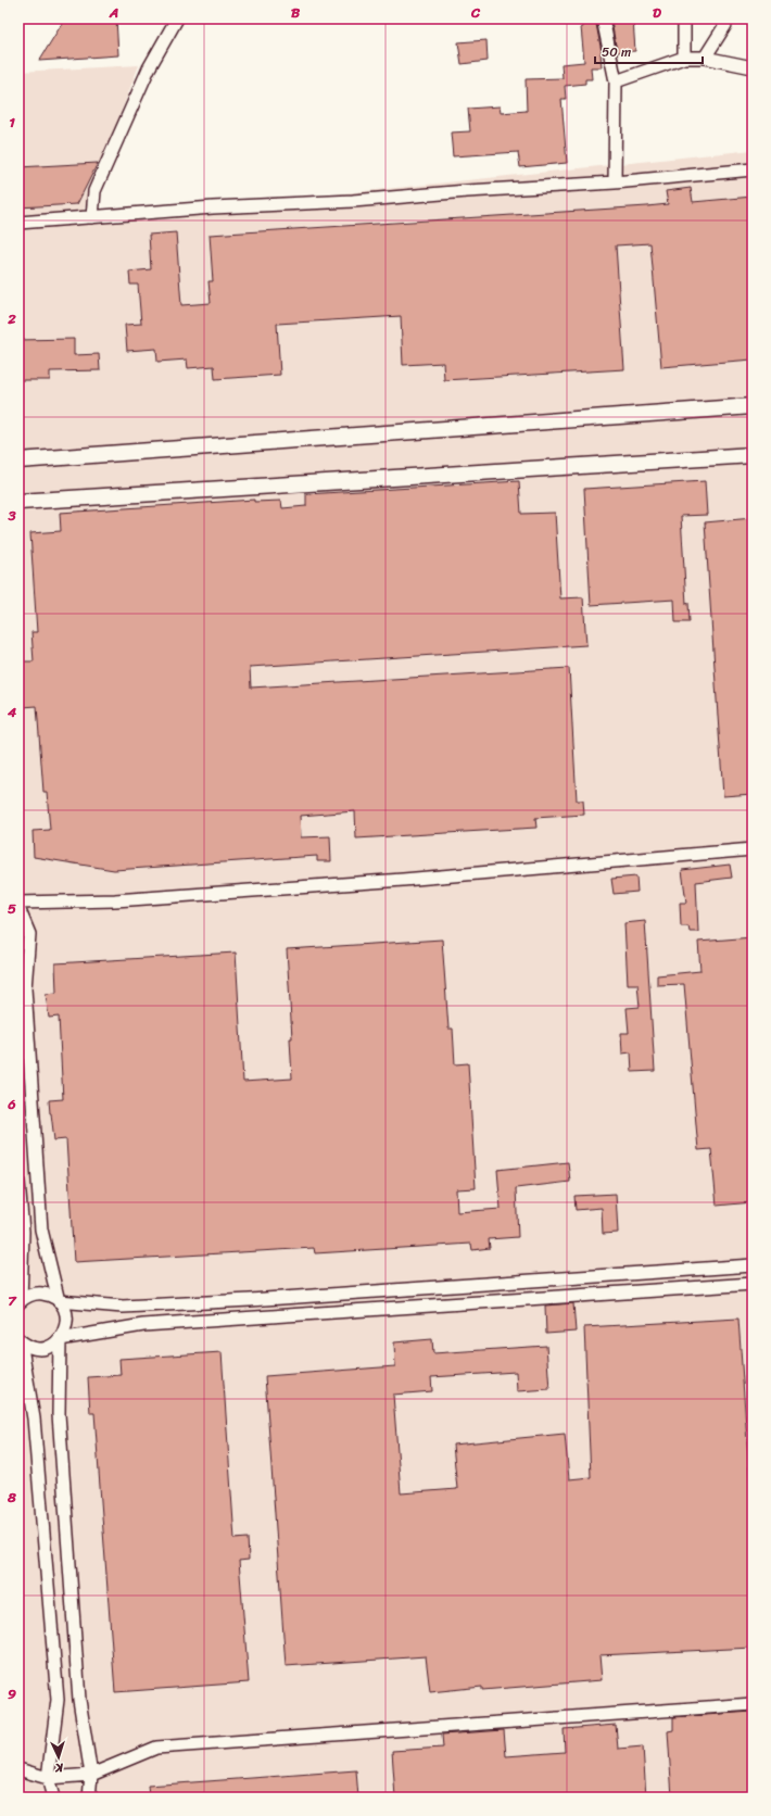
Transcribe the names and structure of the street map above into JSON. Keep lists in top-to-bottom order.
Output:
{
  "scale_bar": "50 m",
  "north": "bottom",
  "grid": {
    "columns": [
      "A",
      "B",
      "C",
      "D"
    ],
    "rows": [
      "1",
      "2",
      "3",
      "4",
      "5",
      "6",
      "7",
      "8",
      "9"
    ]
  }
}
